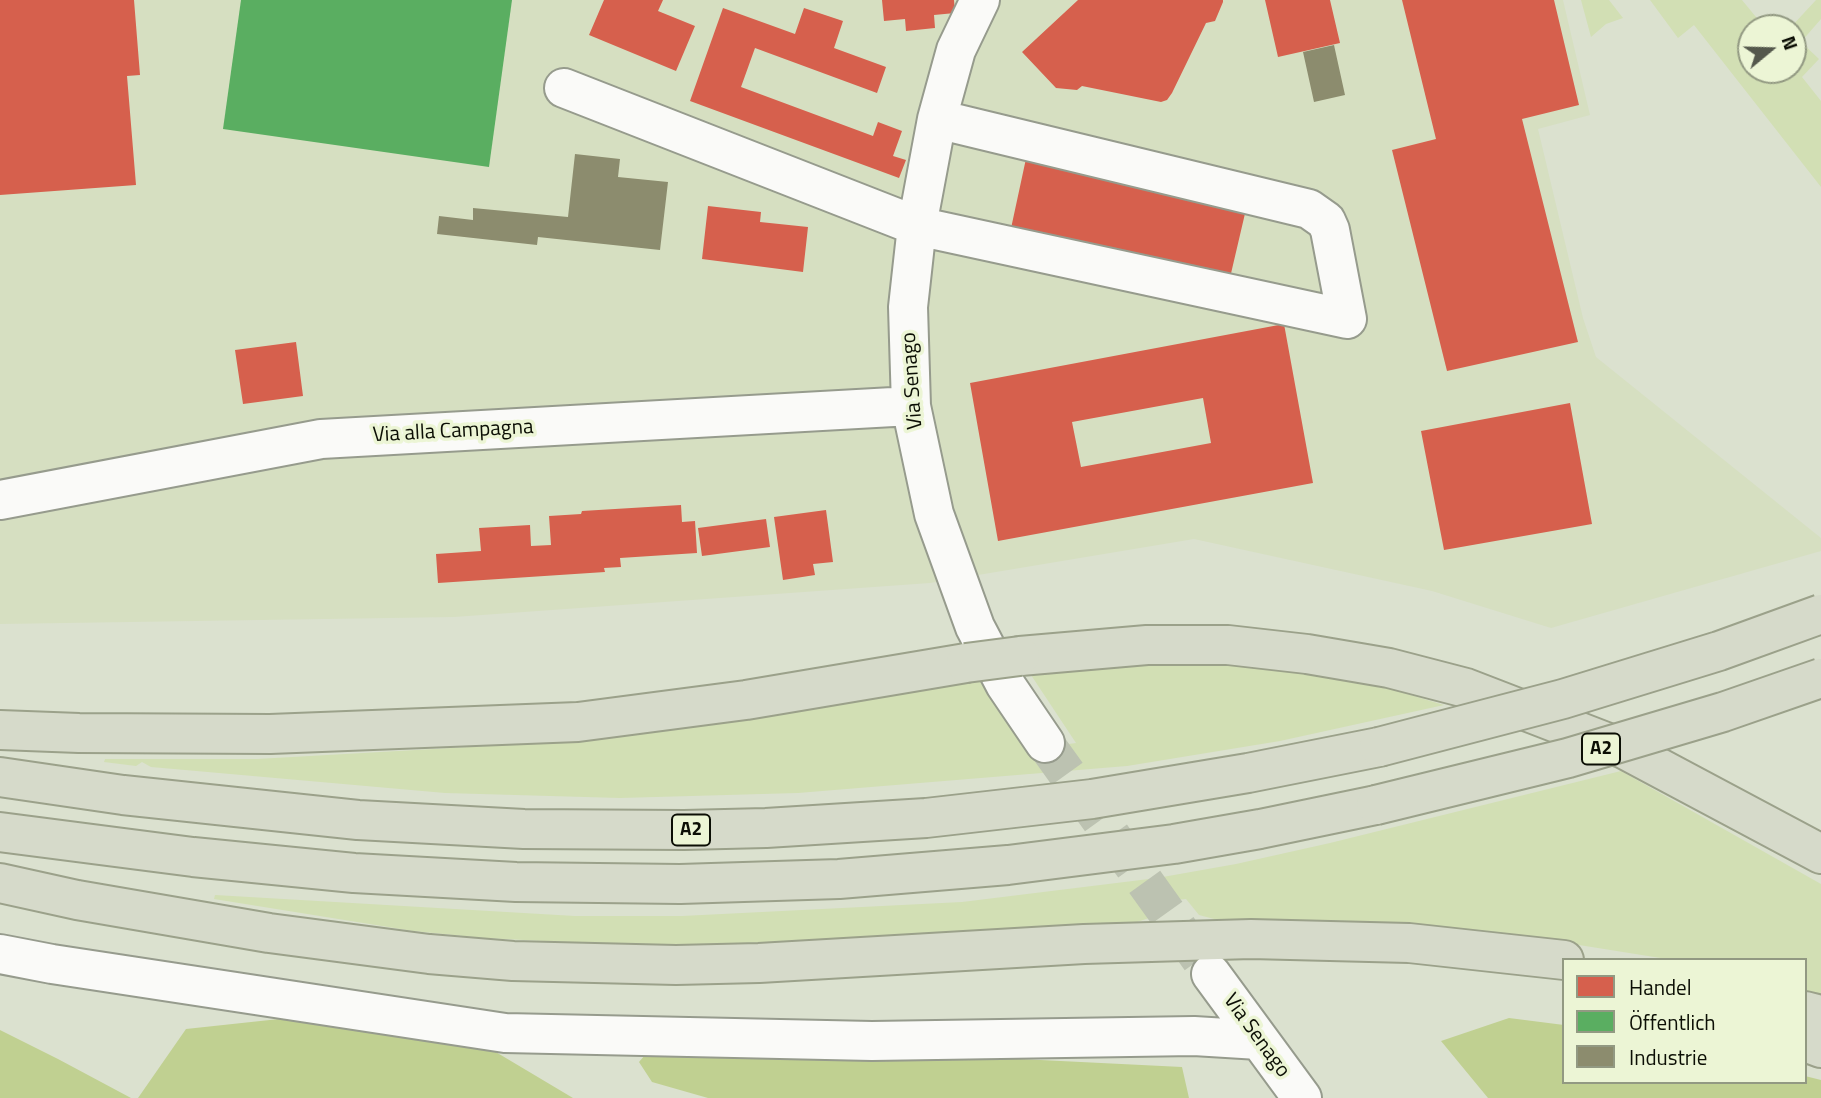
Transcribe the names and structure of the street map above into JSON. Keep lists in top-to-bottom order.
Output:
{
  "streets": {
    "highway": ["A2"],
    "street": ["Via Senago", "Via alla Campagna"]
  },
  "crossings": [
    ["Via Senago", "Via alla Campagna"]
  ],
  "legend": ["Handel", "Öffentlich", "Industrie"],
  "north": "right"
}
